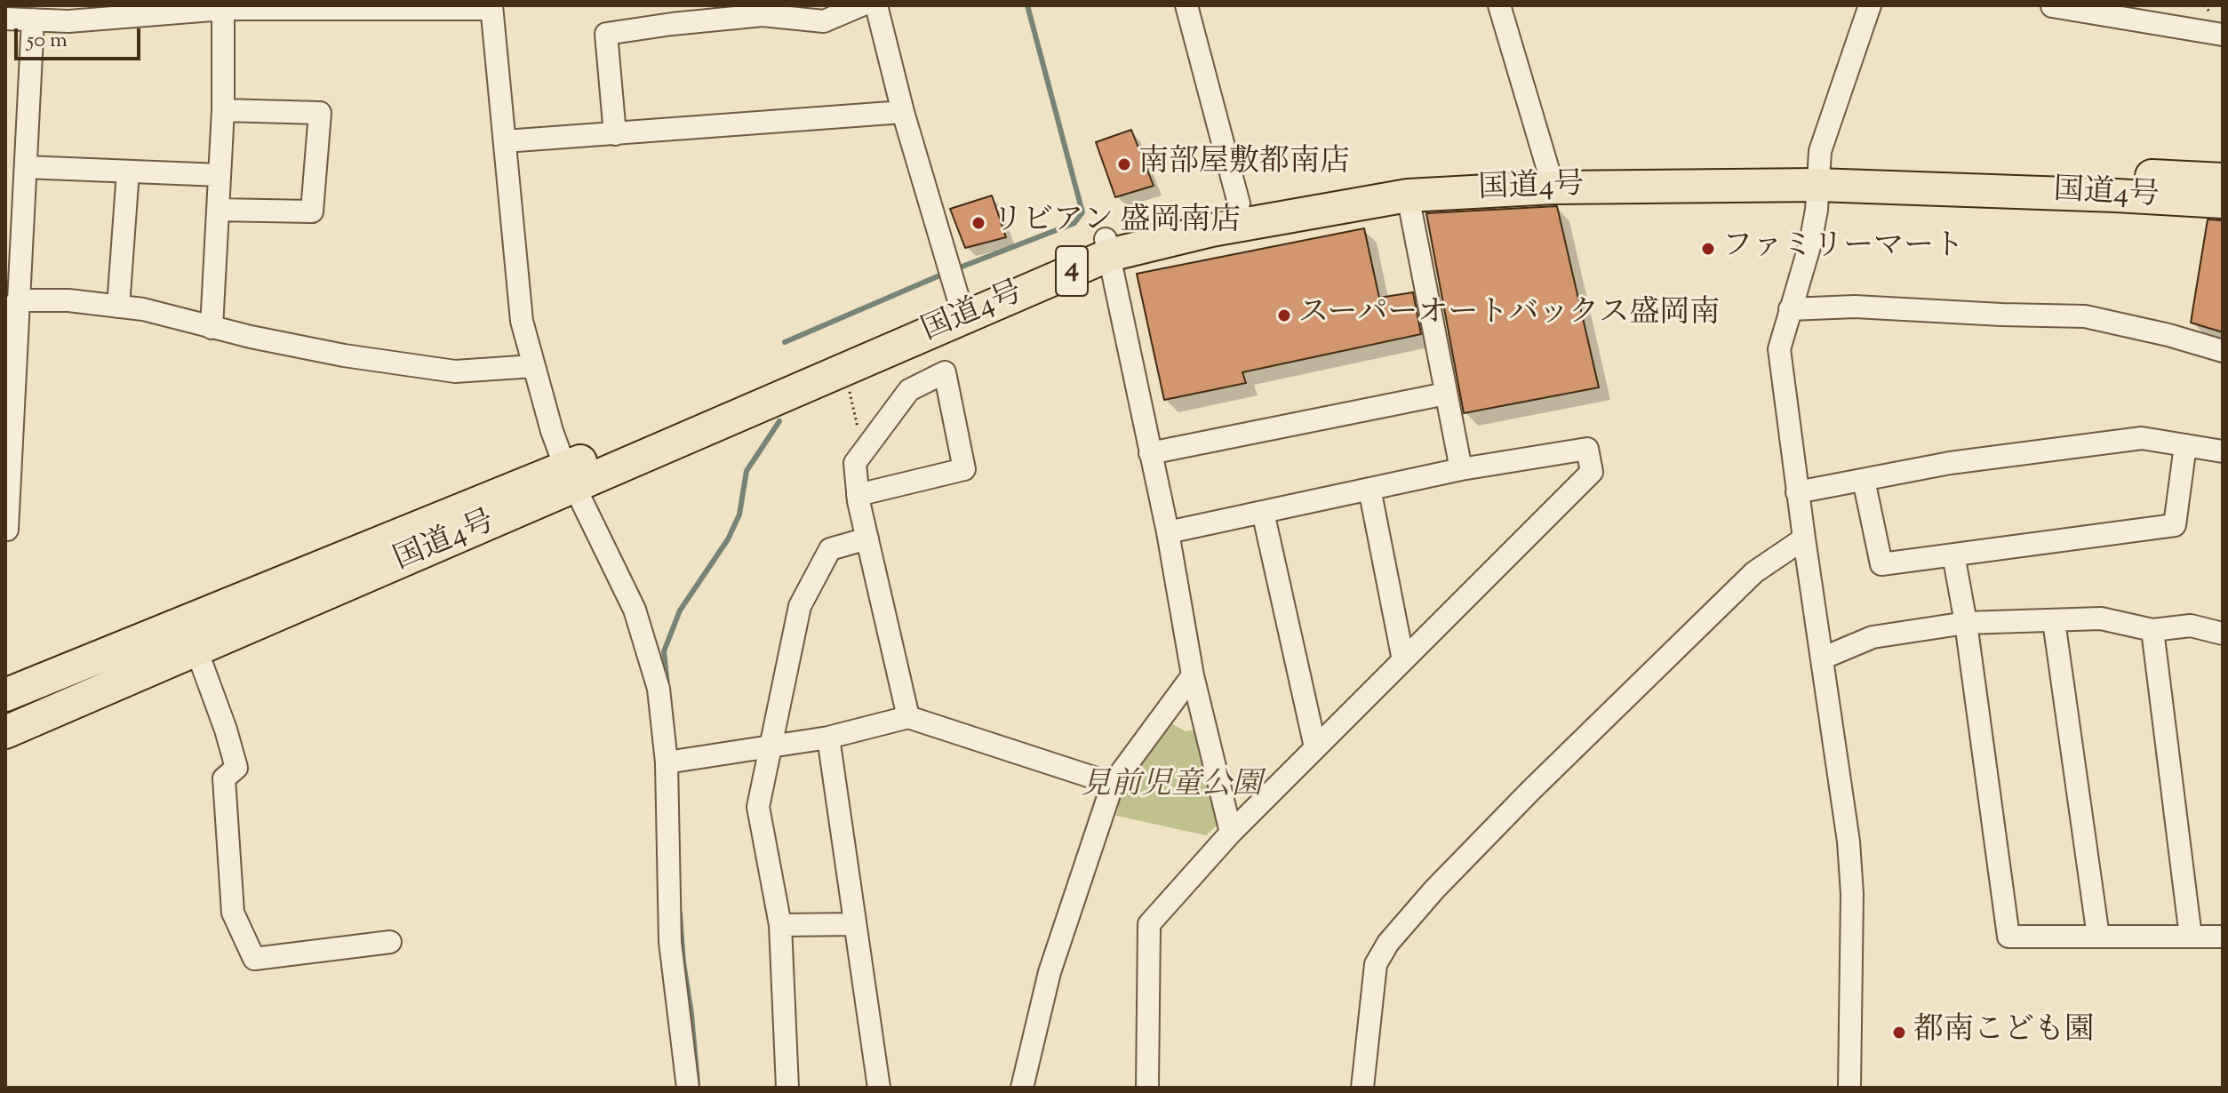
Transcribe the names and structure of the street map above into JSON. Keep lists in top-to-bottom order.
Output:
{
  "streets": {
    "highway": ["国道4号", "4"]
  },
  "parks": ["見前児童公園"],
  "places": [
    "南部屋敷都南店",
    "リビアン 盛岡南店",
    "ファミリーマート",
    "スーパーオートバックス盛岡南",
    "都南こども園"
  ],
  "scale_bar": "50 m"
}
